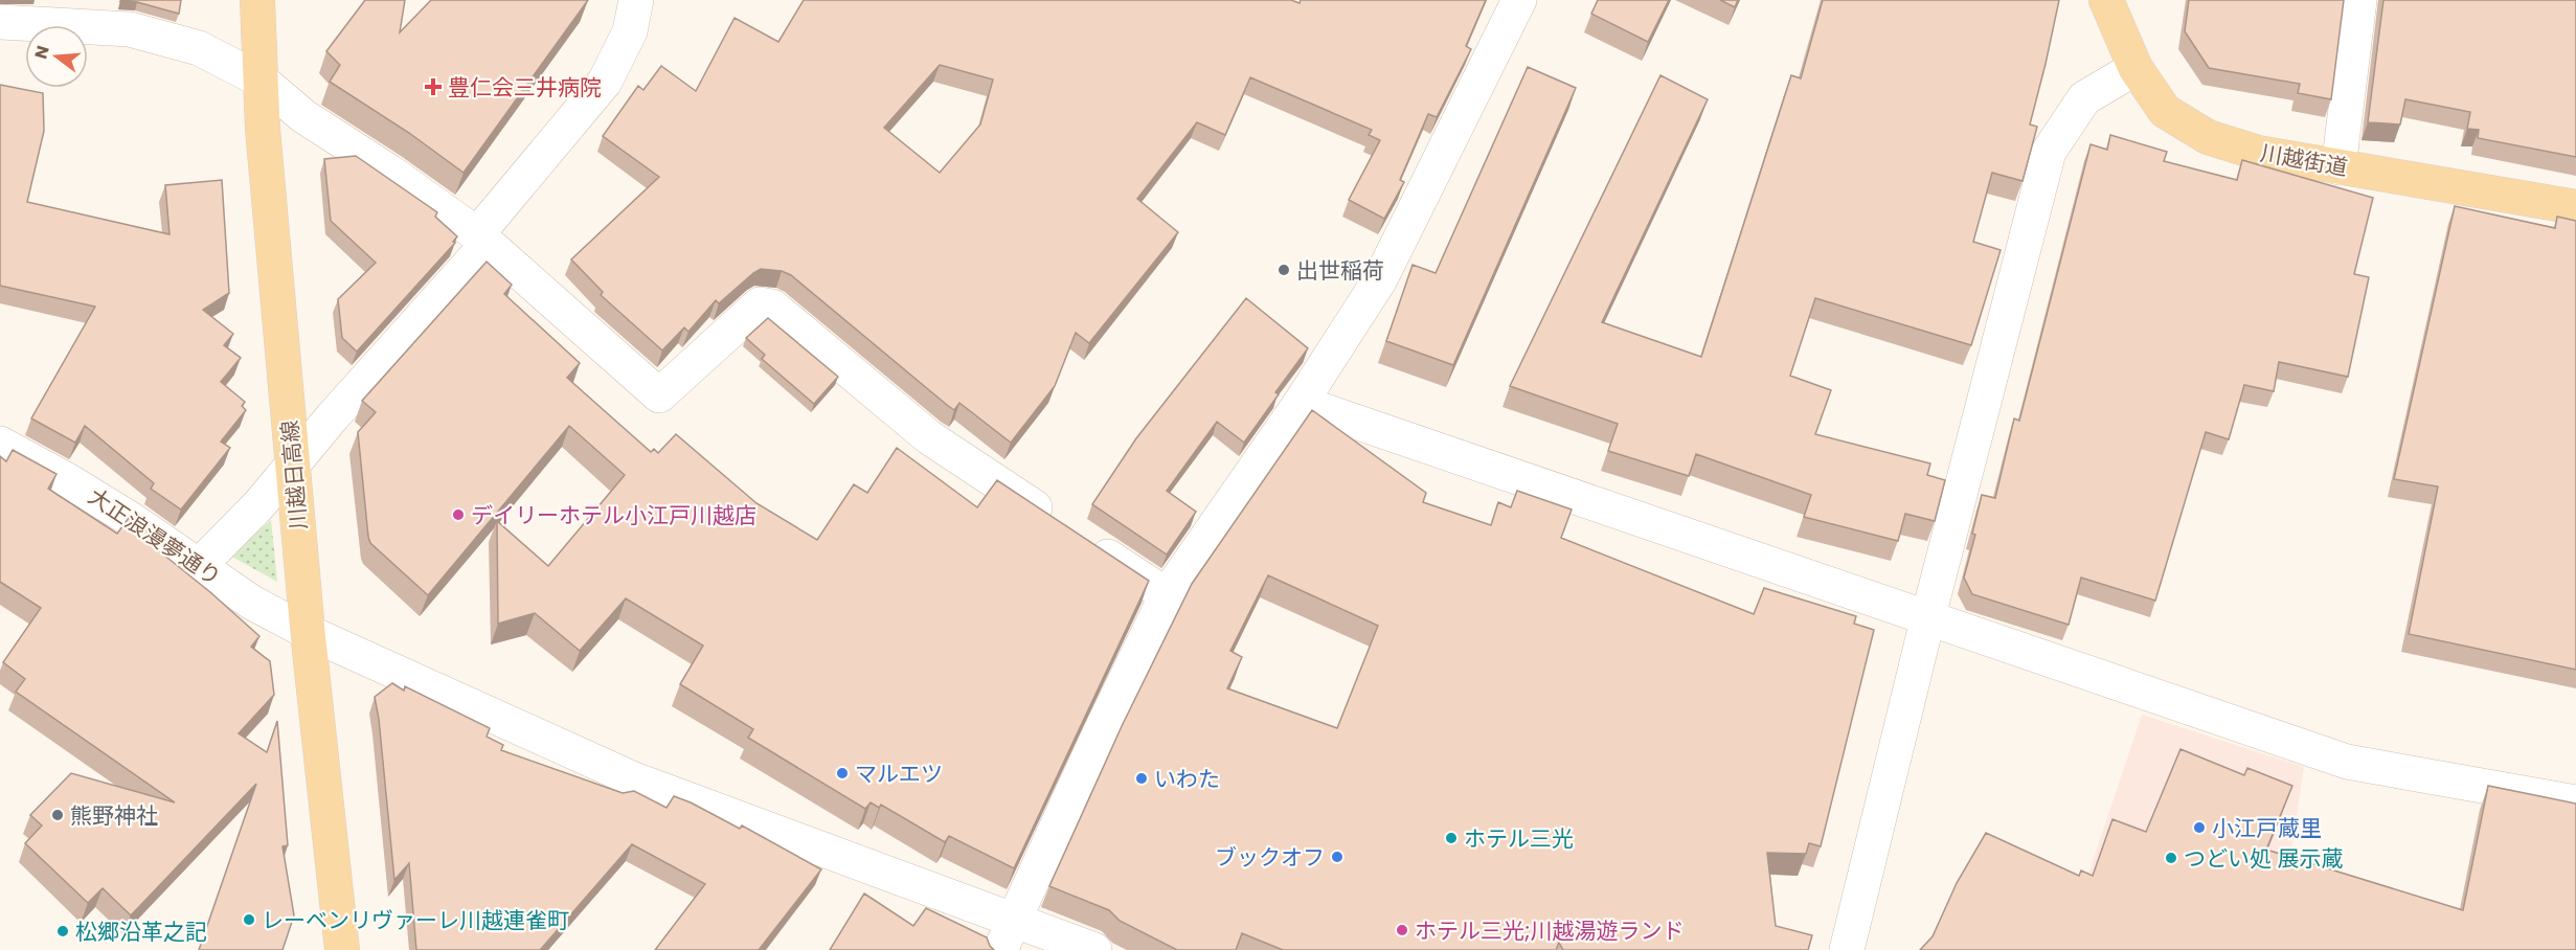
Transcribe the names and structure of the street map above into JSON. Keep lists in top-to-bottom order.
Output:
{
  "streets": {
    "main road": ["川越街道", "川越日高線"],
    "street": ["大正浪漫夢通り"]
  },
  "crossings": [
    ["川越日高線", "大正浪漫夢通り"]
  ],
  "places": {
    "health": ["豊仁会三井病院"],
    "other": [
      "出世稲荷",
      "デイリーホテル小江戸川越店",
      "マルエツ",
      "いわた",
      "熊野神社",
      "小江戸蔵里",
      "ホテル三光",
      "ブックオフ",
      "つどい処 展示蔵",
      "レーベンリヴァーレ川越連雀町",
      "ホテル三光;川越湯遊ランド",
      "松郷沿革之記"
    ]
  },
  "north": "left"
}
